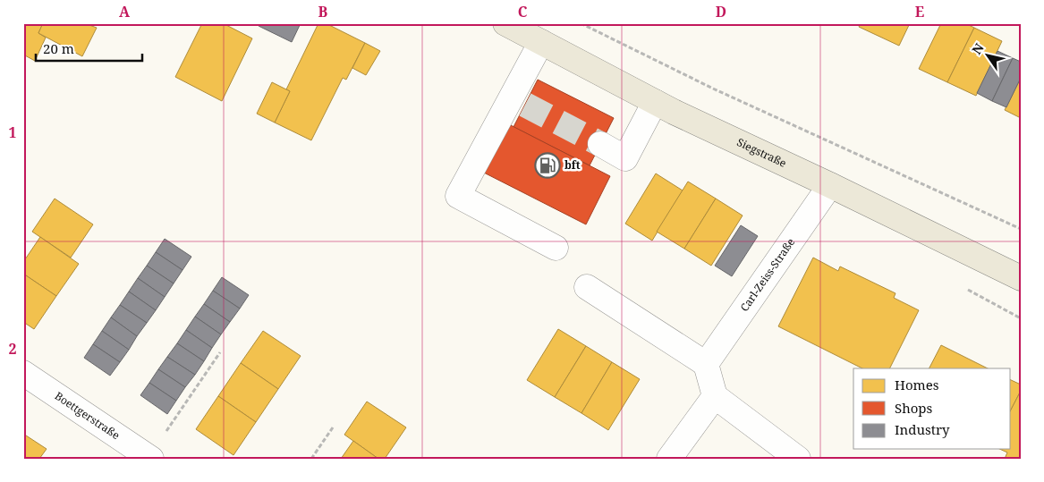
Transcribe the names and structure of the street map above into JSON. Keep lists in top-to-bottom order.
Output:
{
  "streets": {
    "main road": ["Siegstraße"],
    "street": ["Carl-Zeiss-Straße", "Boettgerstraße"]
  },
  "crossings": [
    ["Siegstraße", "Carl-Zeiss-Straße"]
  ],
  "places": {
    "fuel station": ["bft"]
  },
  "legend": ["Homes", "Shops", "Industry"],
  "scale_bar": "20 m",
  "north": "top left",
  "grid": {
    "columns": [
      "A",
      "B",
      "C",
      "D",
      "E"
    ],
    "rows": ["1", "2"]
  }
}
